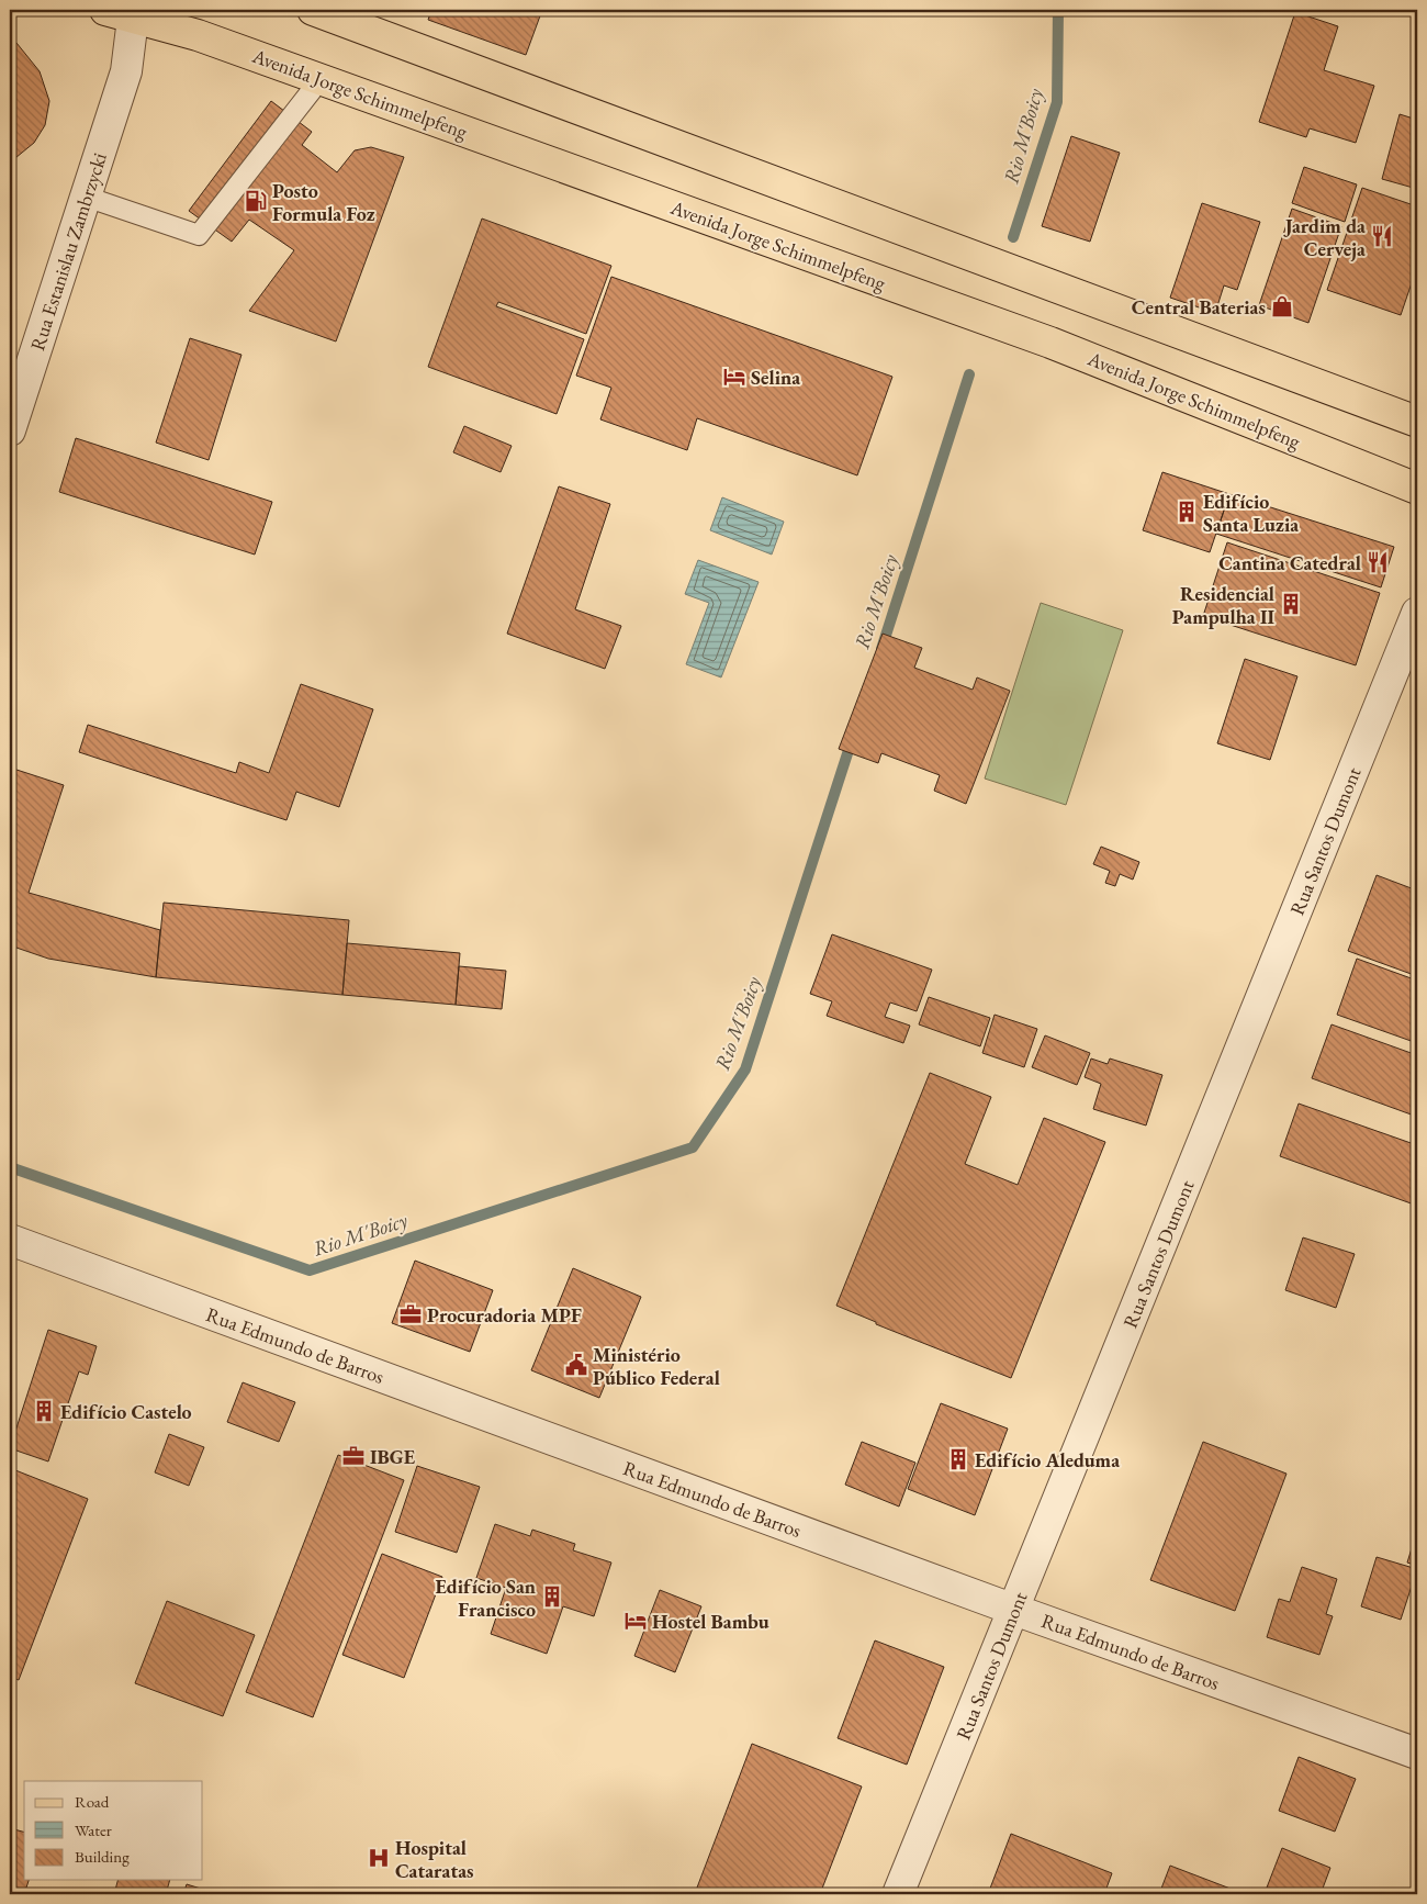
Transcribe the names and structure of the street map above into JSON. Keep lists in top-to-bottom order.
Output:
{
  "streets": {
    "main road": ["Avenida Jorge Schimmelpfeng"],
    "street": ["Rua Estanislau Zambrzycki", "Rua Santos Dumont", "Rua Edmundo de Barros"]
  },
  "crossings": [
    ["Avenida Jorge Schimmelpfeng", "Rua Estanislau Zambrzycki"],
    ["Rua Santos Dumont", "Rua Edmundo de Barros"]
  ],
  "water": ["Rio M'Boicy"],
  "places": {
    "fuel station": ["Posto Formula Foz"],
    "restaurant": ["Jardim da Cerveja", "Cantina Catedral"],
    "shop": ["Central Baterias"],
    "hotel": ["Selina", "Hostel Bambu"],
    "building": [
      "Edifício Santa Luzia",
      "Residencial Pampulha II",
      "Edifício Castelo",
      "Edifício Aleduma",
      "Edifício San Francisco"
    ],
    "office": ["Procuradoria MPF", "IBGE"],
    "public building": ["Ministério Público Federal"],
    "hospital": ["Hospital Cataratas"]
  },
  "legend": ["Road", "Water", "Building"]
}
